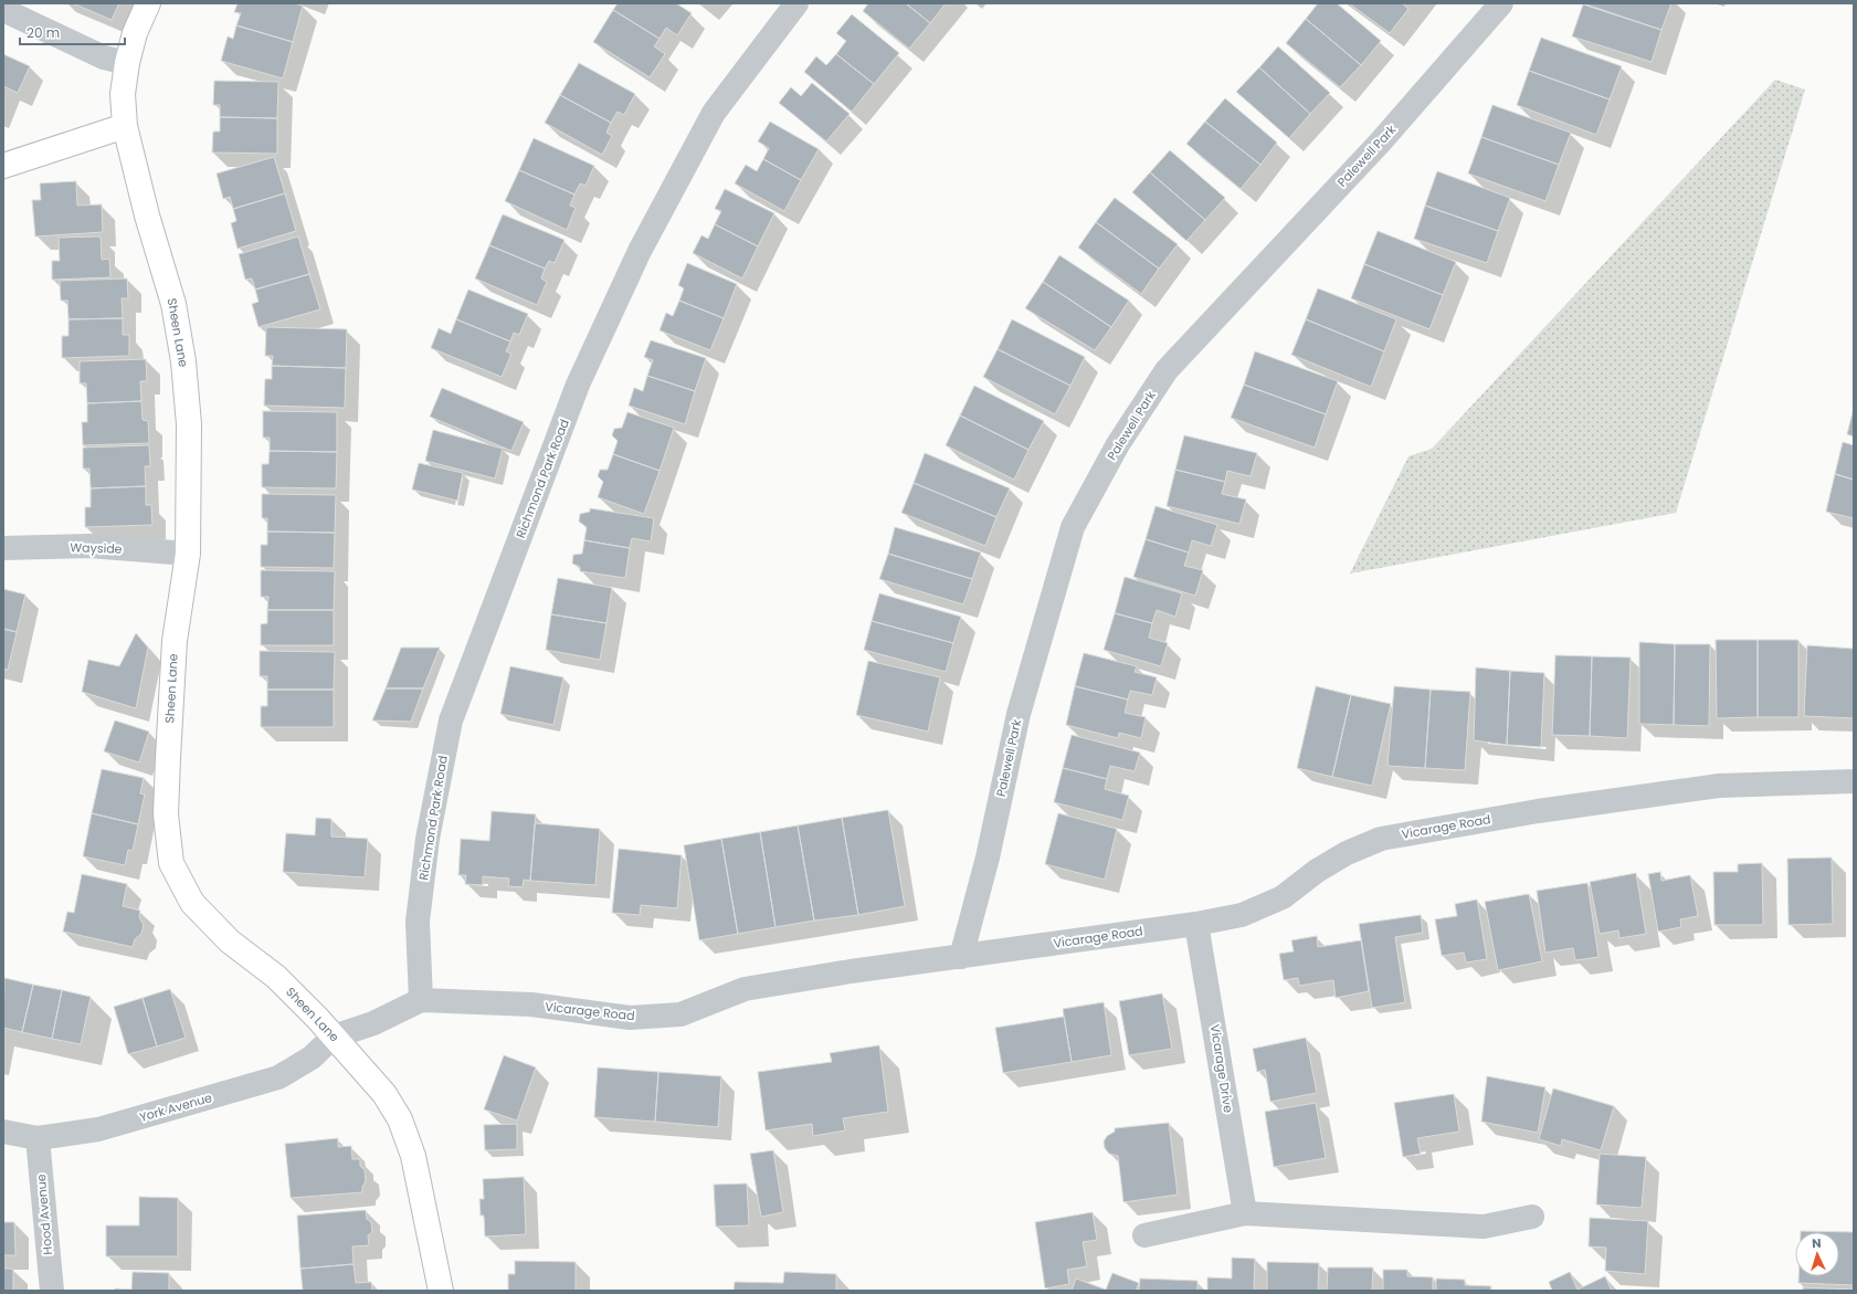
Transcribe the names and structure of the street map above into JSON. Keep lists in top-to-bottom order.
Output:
{
  "streets": {
    "main road": ["Sheen Lane"],
    "street": [
      "Palewell Park",
      "Richmond Park Road",
      "Wayside",
      "Vicarage Road",
      "Vicarage Drive",
      "York Avenue",
      "Hood Avenue"
    ]
  },
  "crossings": [
    ["Palewell Park", "Vicarage Road"],
    ["Sheen Lane", "Wayside"],
    ["Sheen Lane", "Vicarage Road"],
    ["Sheen Lane", "York Avenue"],
    ["Richmond Park Road", "Vicarage Road"],
    ["Vicarage Road", "Vicarage Drive"],
    ["Vicarage Road", "York Avenue"],
    ["York Avenue", "Hood Avenue"]
  ],
  "scale_bar": "20 m",
  "north": "top"
}
